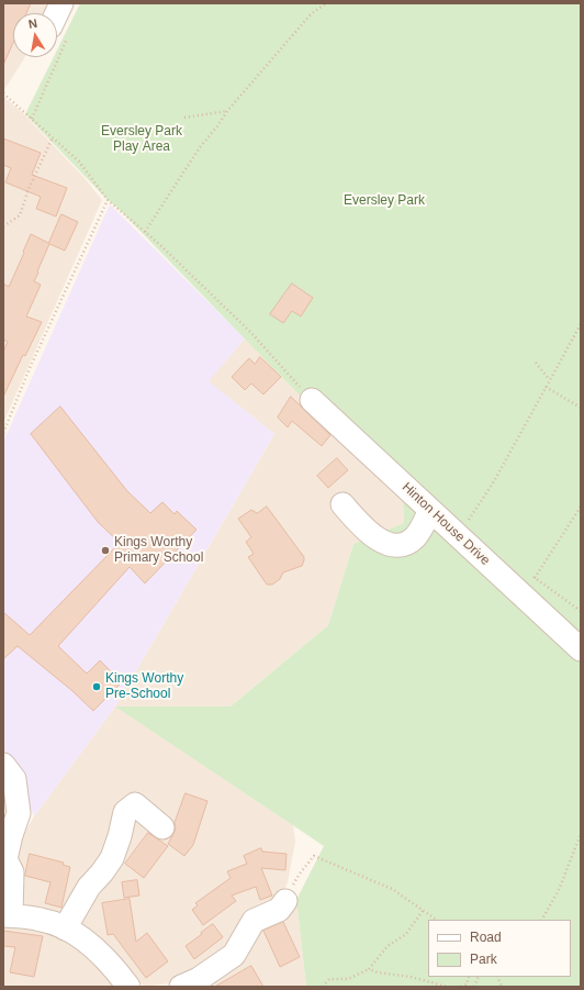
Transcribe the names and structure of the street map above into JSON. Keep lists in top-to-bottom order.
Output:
{
  "streets": {
    "street": ["Hinton House Drive"]
  },
  "parks": ["Eversley Park Play Area", "Eversley Park"],
  "places": ["Kings Worthy Primary School", "Kings Worthy Pre-School"],
  "legend": ["Road", "Park"],
  "north": "top"
}
